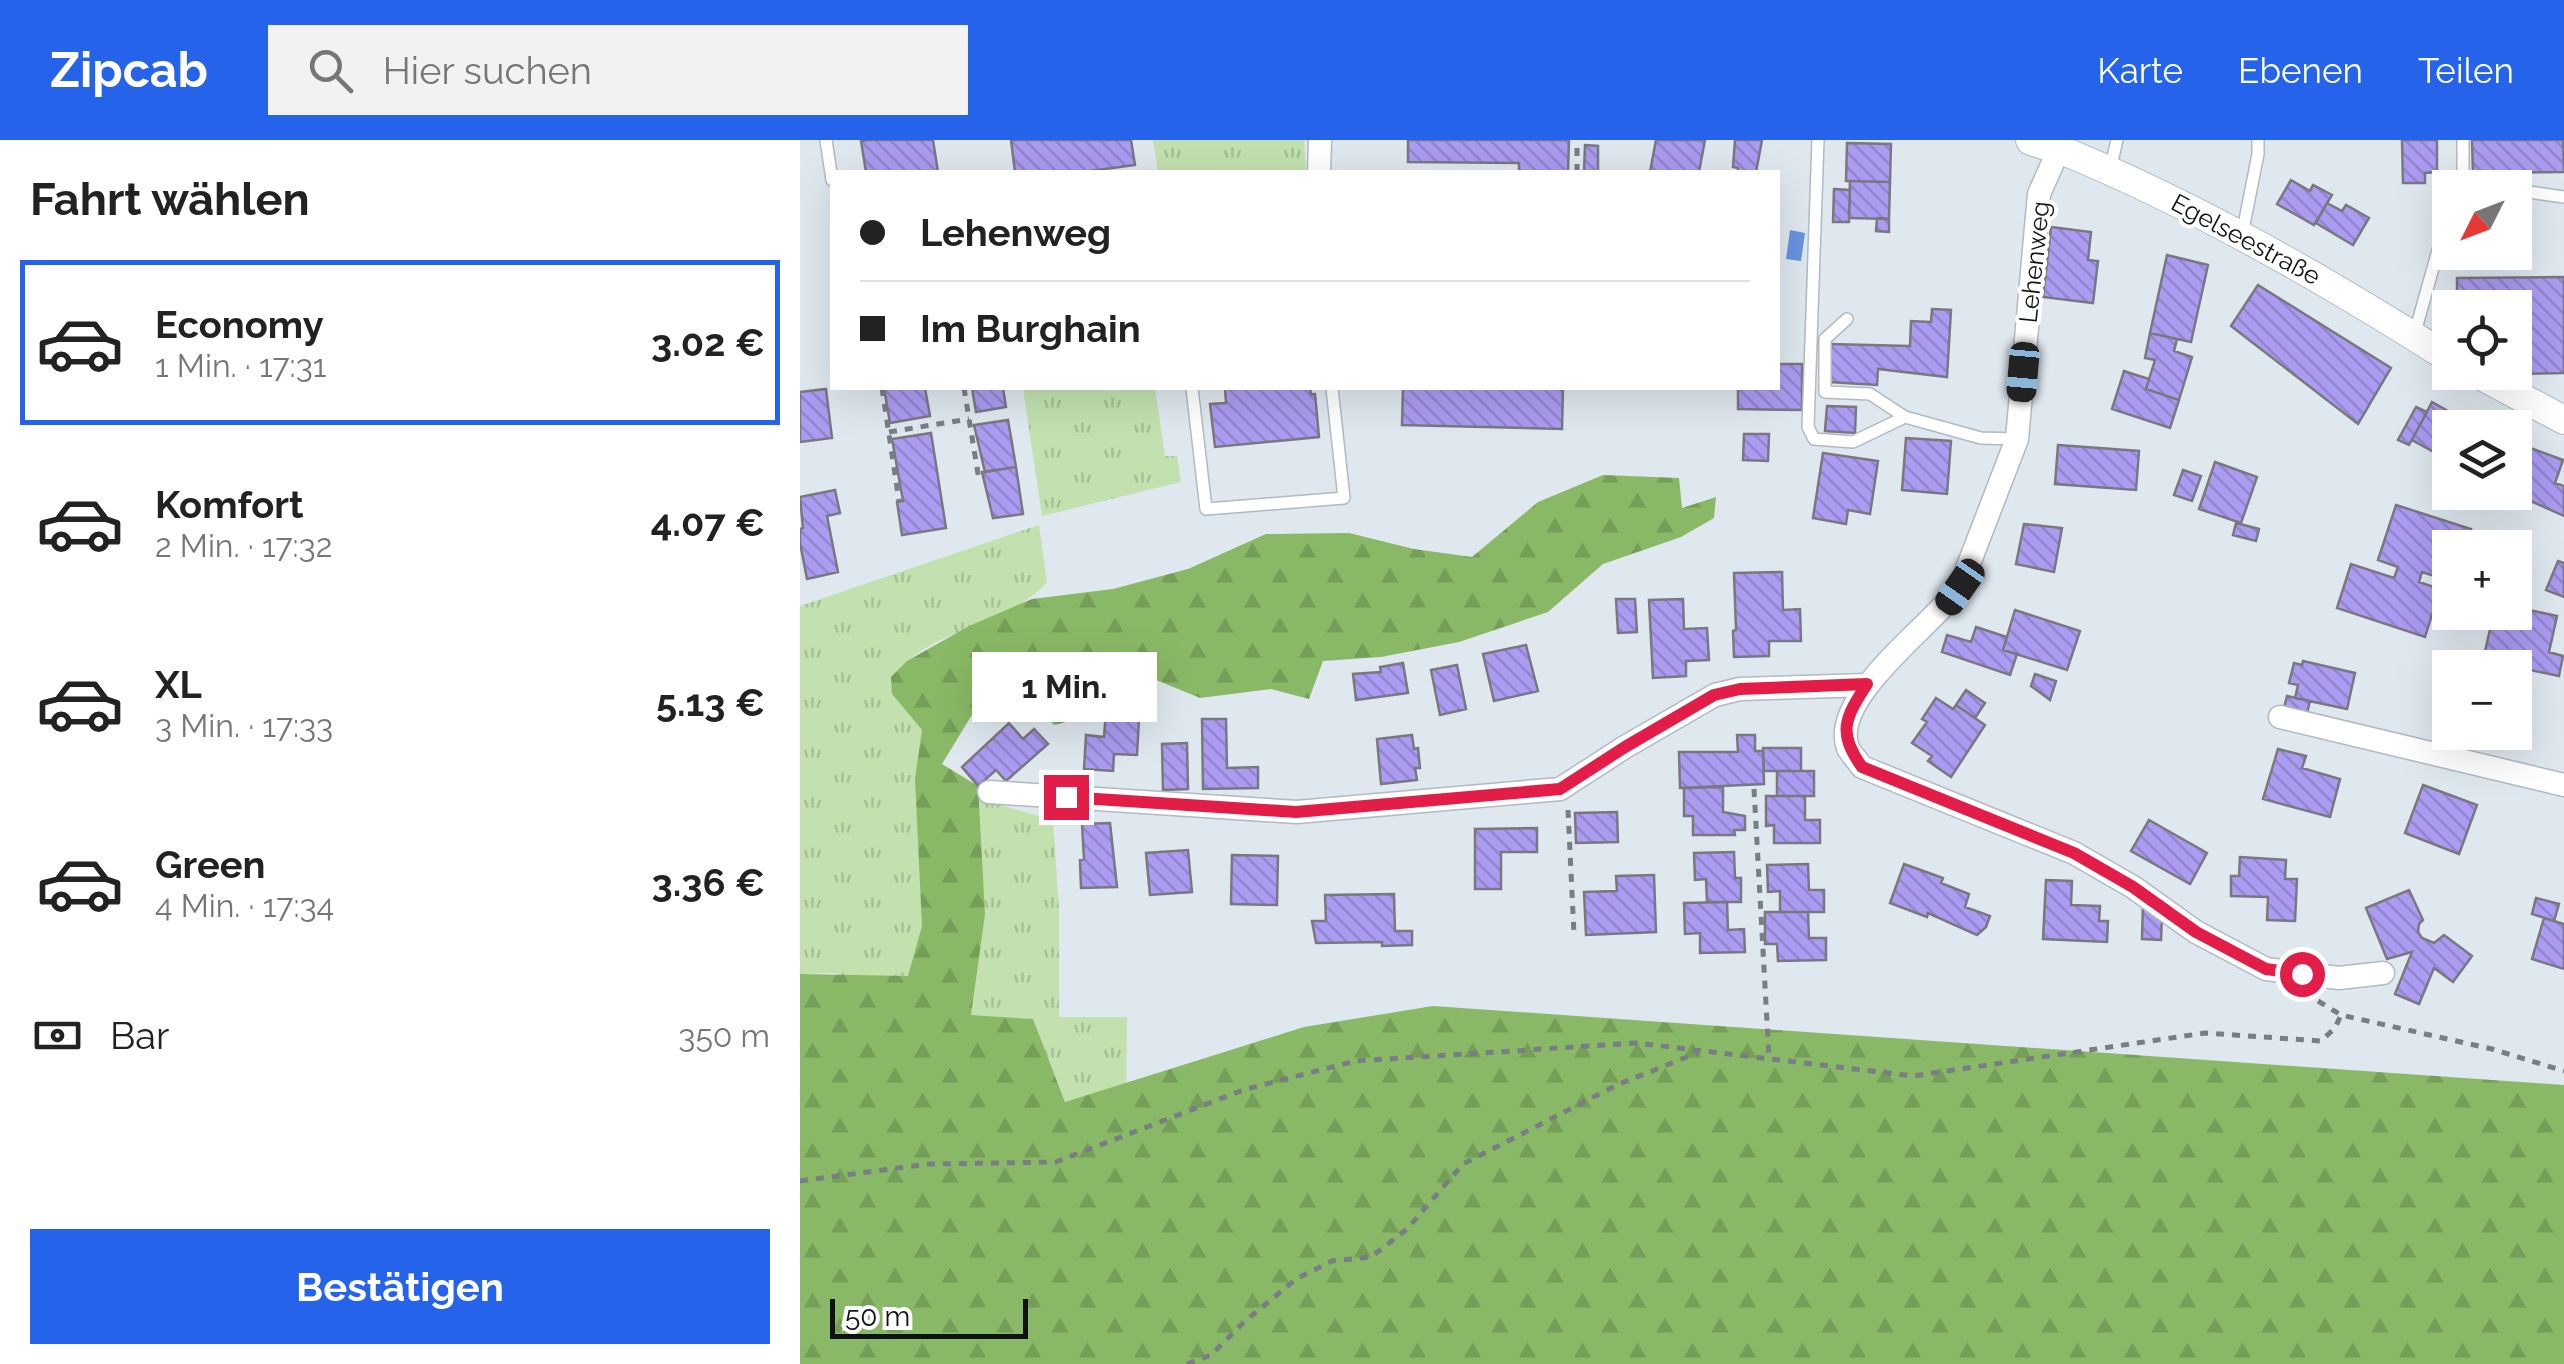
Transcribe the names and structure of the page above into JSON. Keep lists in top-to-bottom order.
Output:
{
  "streets": {
    "street": ["Egelseestraße", "Lehenweg"]
  },
  "crossings": [
    ["Egelseestraße", "Lehenweg"]
  ],
  "scale_bar": "50 m",
  "north": "bottom left",
  "page": {
    "header": "Zipcab",
    "search": "Hier suchen",
    "nav": ["Karte", "Ebenen", "Teilen"],
    "heading": "Fahrt wählen",
    "map_buttons": ["+", "−"],
    "banner": ["Lehenweg", "Im Burghain"],
    "list": [
      {
        "name": "Economy",
        "note": "1 Min. · 17:31",
        "value": "3.02 €"
      },
      {
        "name": "Komfort",
        "note": "2 Min. · 17:32",
        "value": "4.07 €"
      },
      {
        "name": "XL",
        "note": "3 Min. · 17:33",
        "value": "5.13 €"
      },
      {
        "name": "Green",
        "note": "4 Min. · 17:34",
        "value": "3.36 €"
      }
    ],
    "bubble": "1 Min.",
    "pay": ["Bar", "350 m"],
    "buttons": "Bestätigen",
    "scale": "50 m"
  }
}
